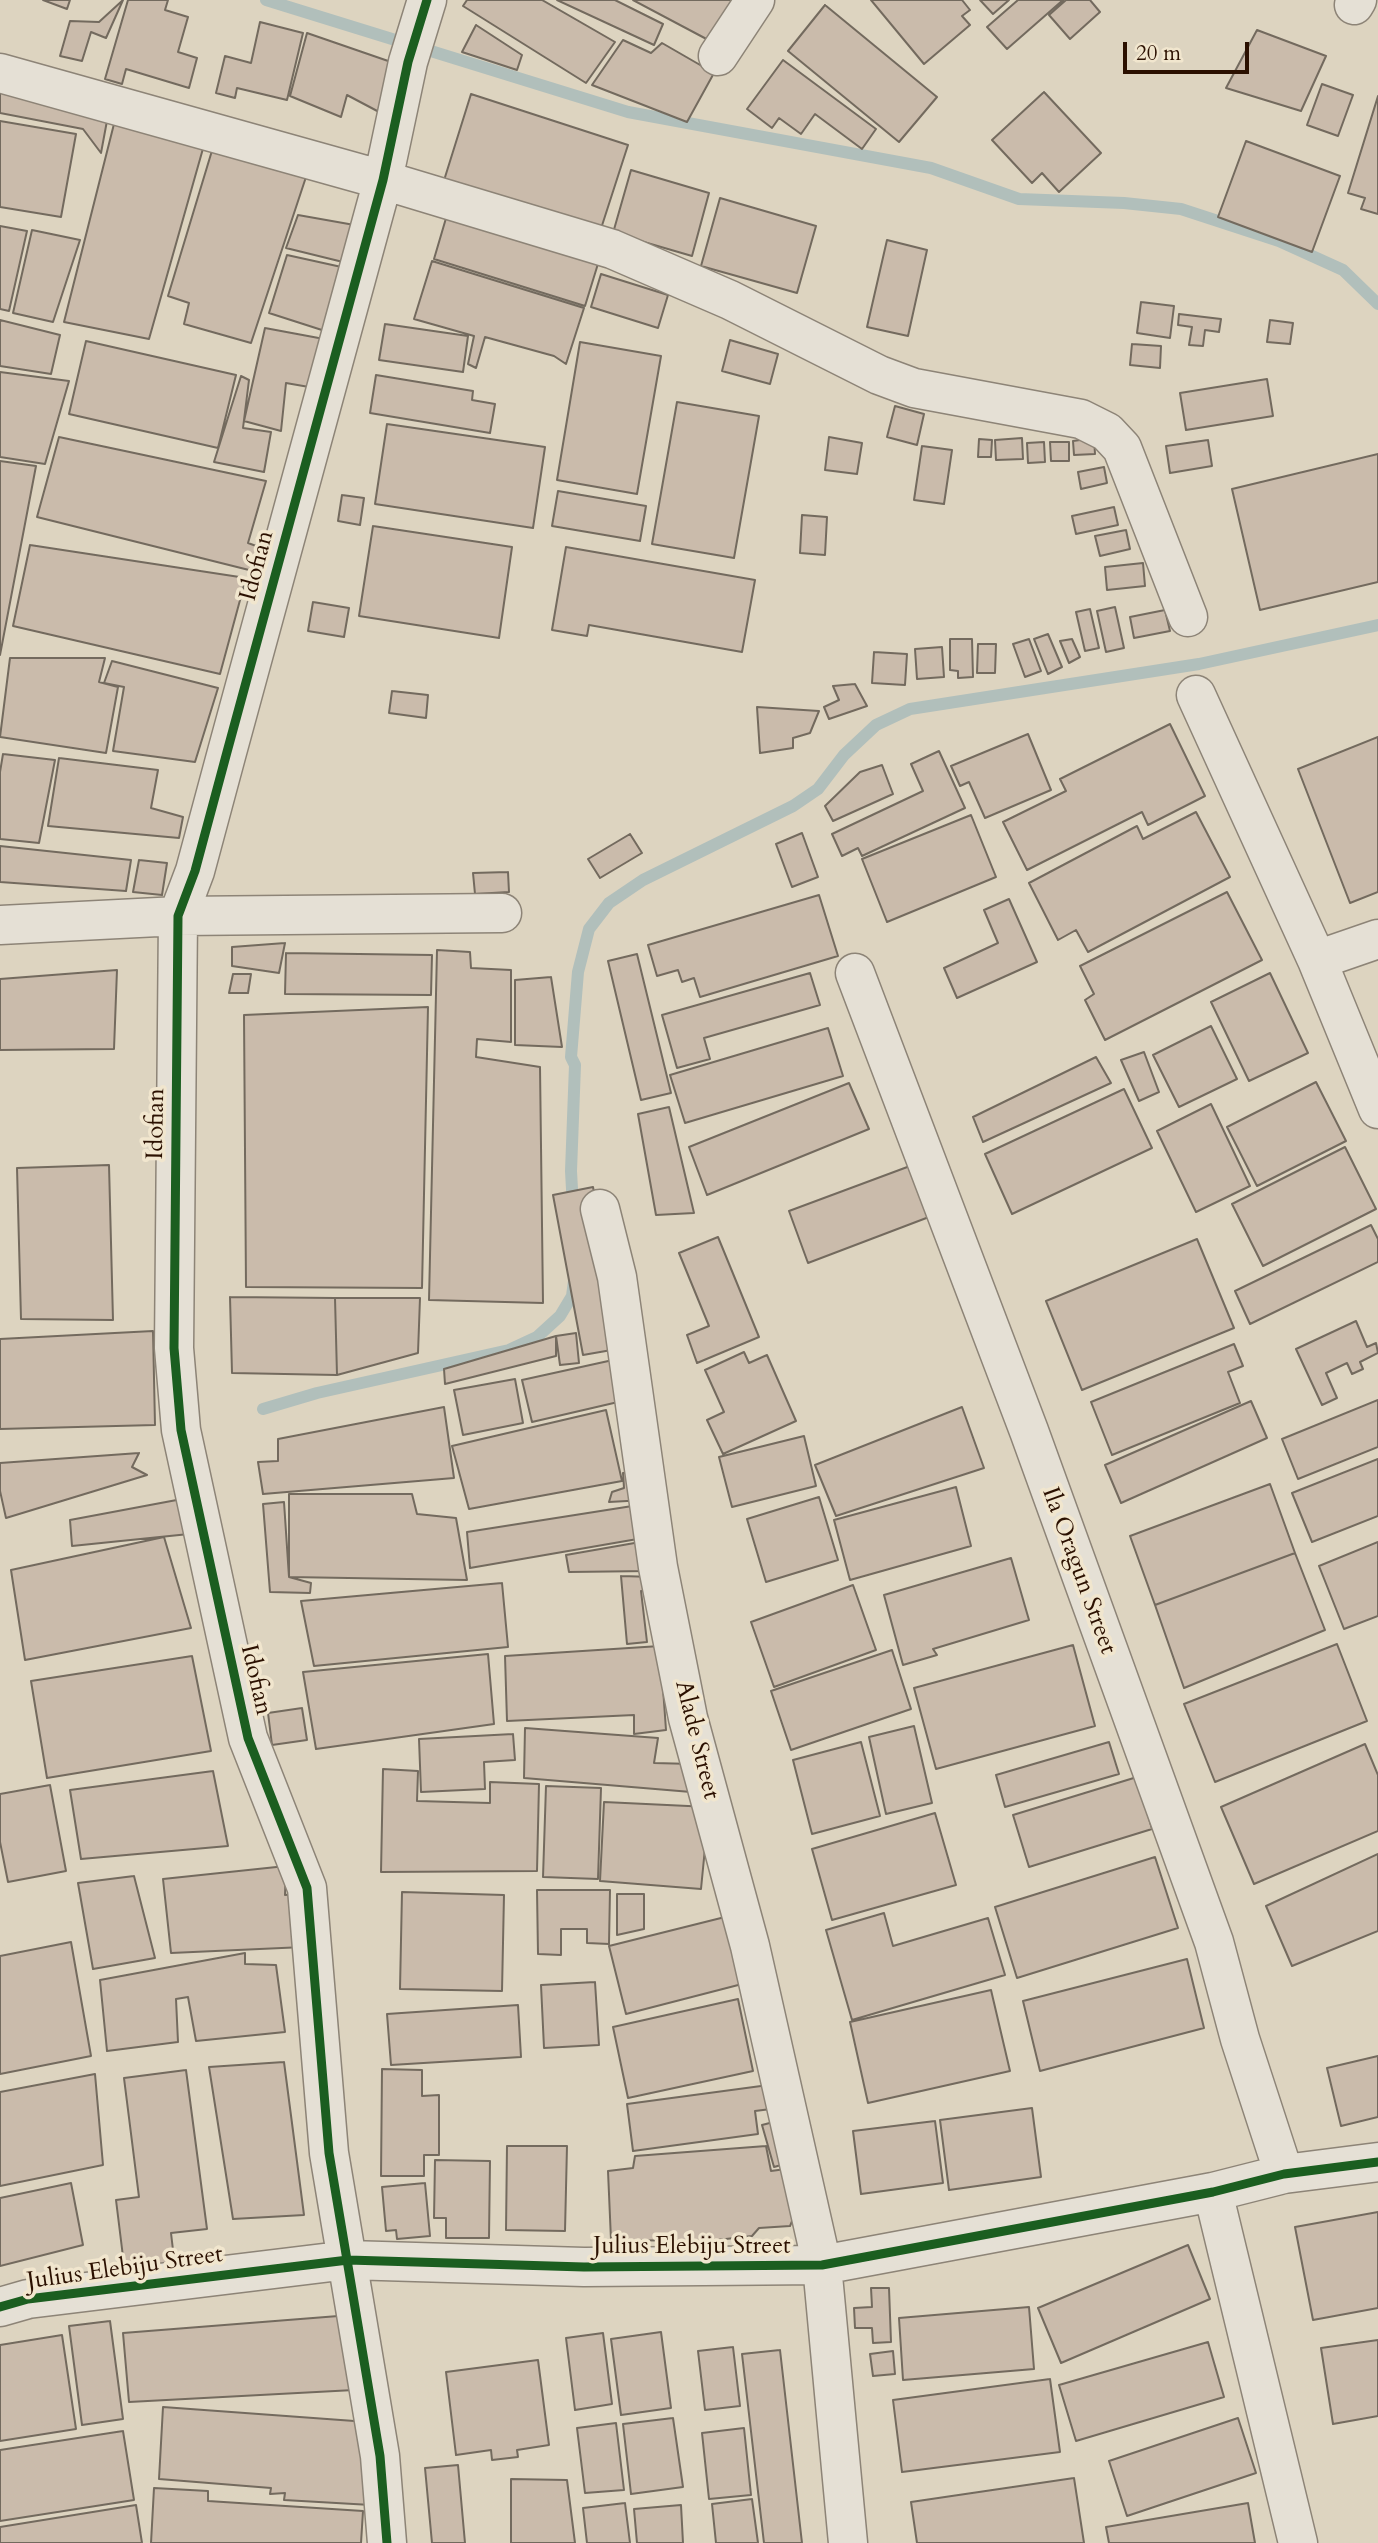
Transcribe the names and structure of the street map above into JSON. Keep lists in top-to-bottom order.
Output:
{
  "streets": {
    "street": [
      "Idofian",
      "Ila Oragun Street",
      "Alade Street",
      "Julius Elebiju Street"
    ]
  },
  "crossings": [
    ["Idofian", "Julius Elebiju Street"],
    ["Ila Oragun Street", "Julius Elebiju Street"],
    ["Alade Street", "Julius Elebiju Street"]
  ],
  "scale_bar": "20 m"
}
